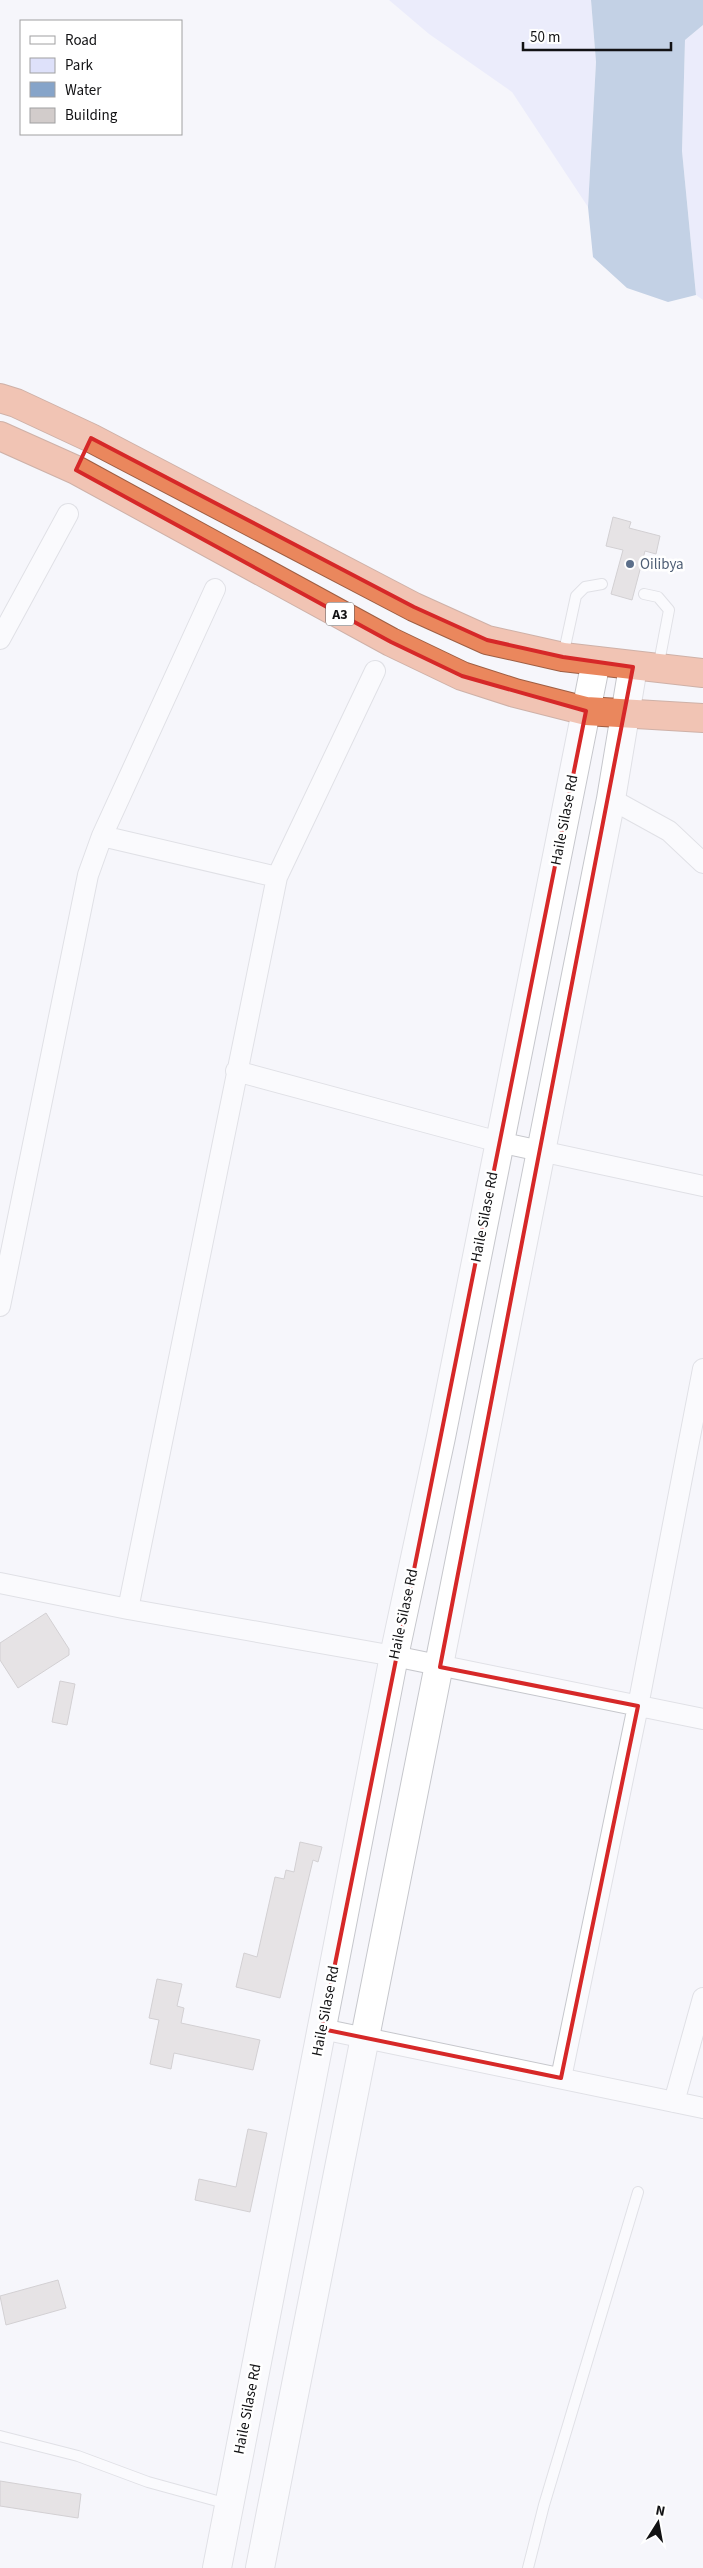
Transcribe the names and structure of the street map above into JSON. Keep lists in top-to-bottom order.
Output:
{
  "streets": {
    "highway": ["A3"],
    "main road": ["Haile Silase Rd"]
  },
  "crossings": [
    ["A3", "Haile Silase Rd"]
  ],
  "places": ["Oilibya"],
  "legend": [
    "Road",
    "Park",
    "Water",
    "Building"
  ],
  "scale_bar": "50 m",
  "north": "top"
}
